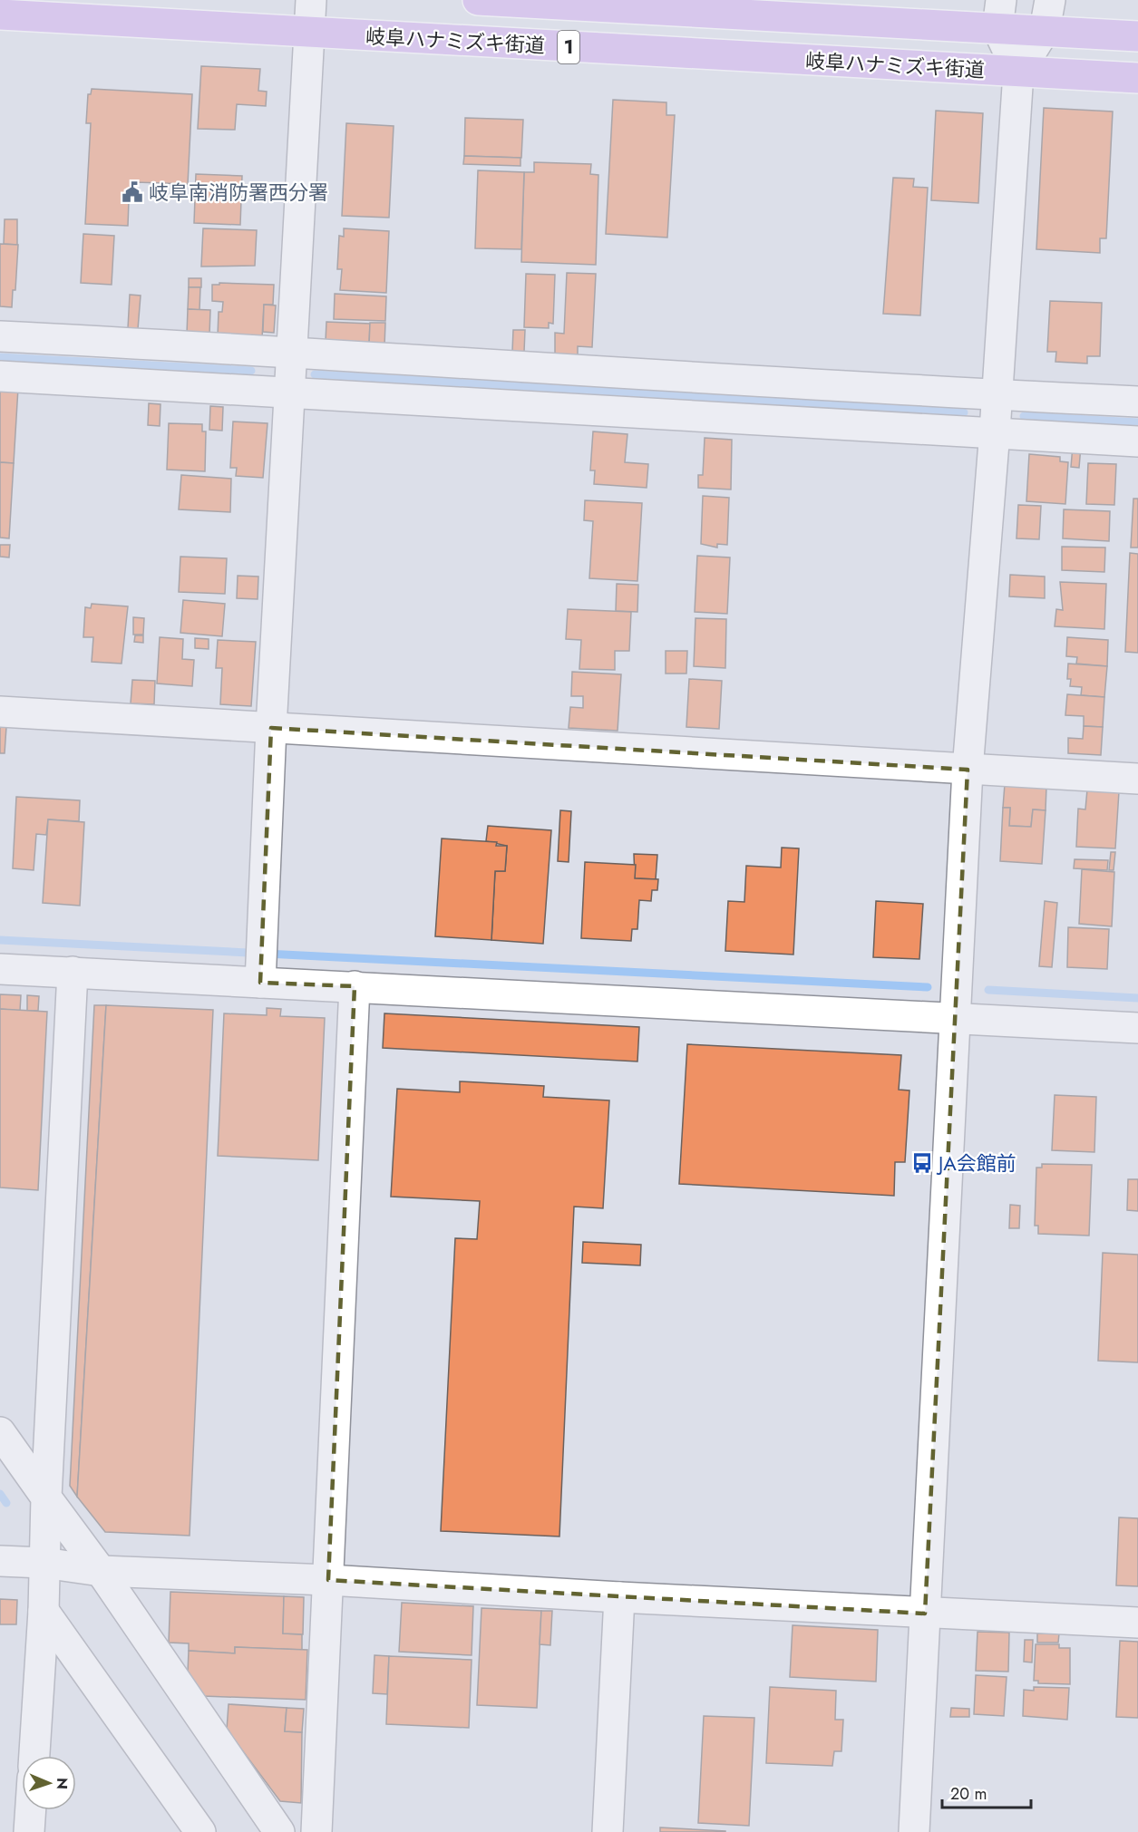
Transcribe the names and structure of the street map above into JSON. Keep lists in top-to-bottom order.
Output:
{
  "streets": {
    "main road": ["岐阜ハナミズキ街道", "1"]
  },
  "places": {
    "public building": ["岐阜南消防署西分署"],
    "bus stop": ["JA会館前"]
  },
  "scale_bar": "20 m",
  "north": "right"
}
